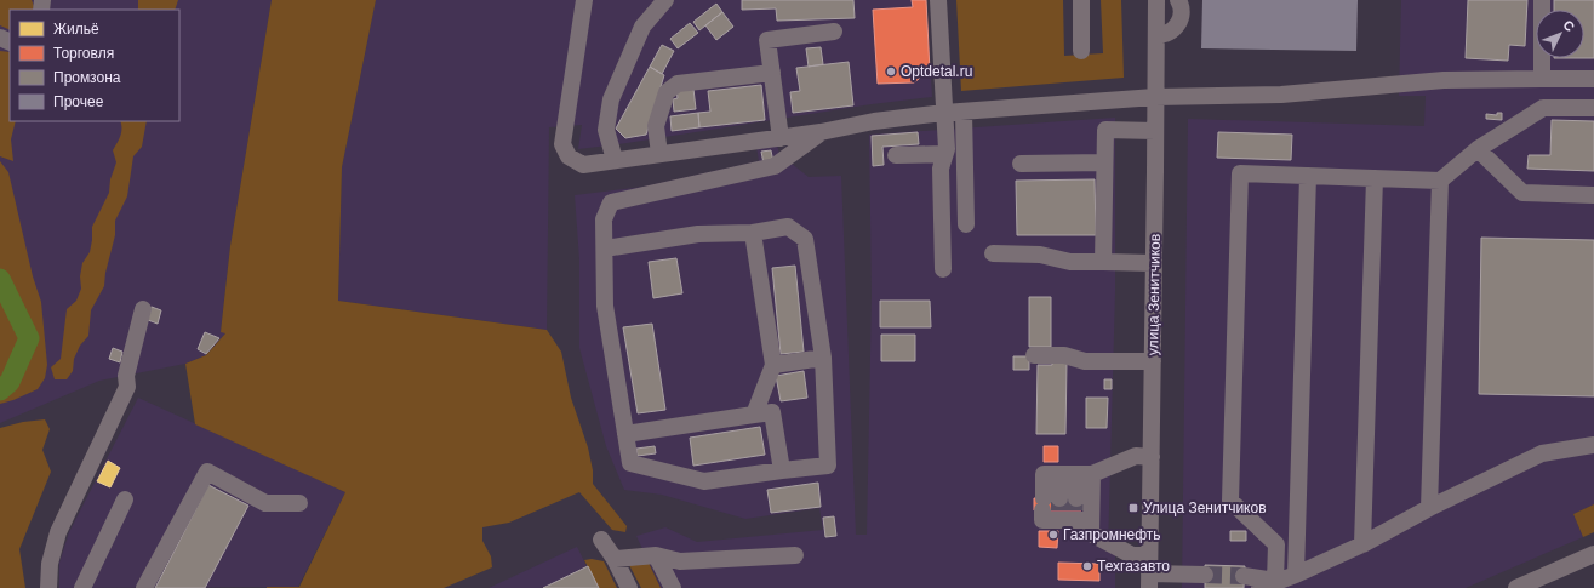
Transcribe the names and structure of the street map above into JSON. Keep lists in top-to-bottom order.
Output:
{
  "streets": {
    "street": ["улица Зенитчиков"]
  },
  "places": {
    "other": ["Optdetal.ru", "Газпромнефть", "Техгазавто"],
    "transit": ["Улица Зенитчиков"]
  },
  "legend": [
    "Жильё",
    "Торговля",
    "Промзона",
    "Прочее"
  ],
  "north": "top right"
}
